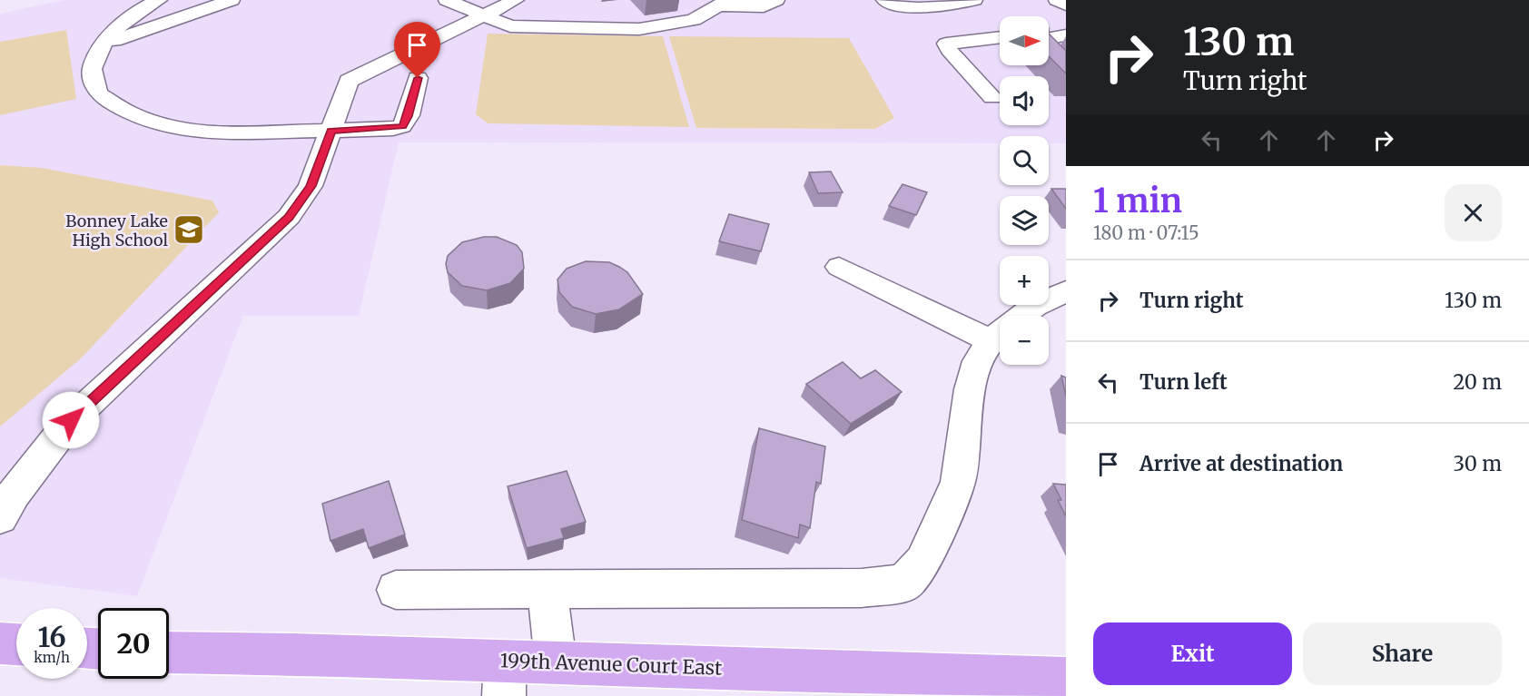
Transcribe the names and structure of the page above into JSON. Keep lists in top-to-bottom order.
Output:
{
  "streets": {
    "main road": ["199th Avenue Court East"]
  },
  "places": {
    "school or university": ["Bonney Lake High School"]
  },
  "north": "right",
  "page": {
    "turn": ["130 m", "Turn right"],
    "map_buttons": ["+", "−"],
    "heading": ["1 min", "180 m · 07:15"],
    "list": [
      {
        "name": "Turn right",
        "value": "130 m"
      },
      {
        "name": "Turn left",
        "value": "20 m"
      },
      {
        "name": "Arrive at destination",
        "value": "30 m"
      }
    ],
    "speed": "16 km/h",
    "limit": "20",
    "buttons": ["Exit", "Share"]
  }
}
